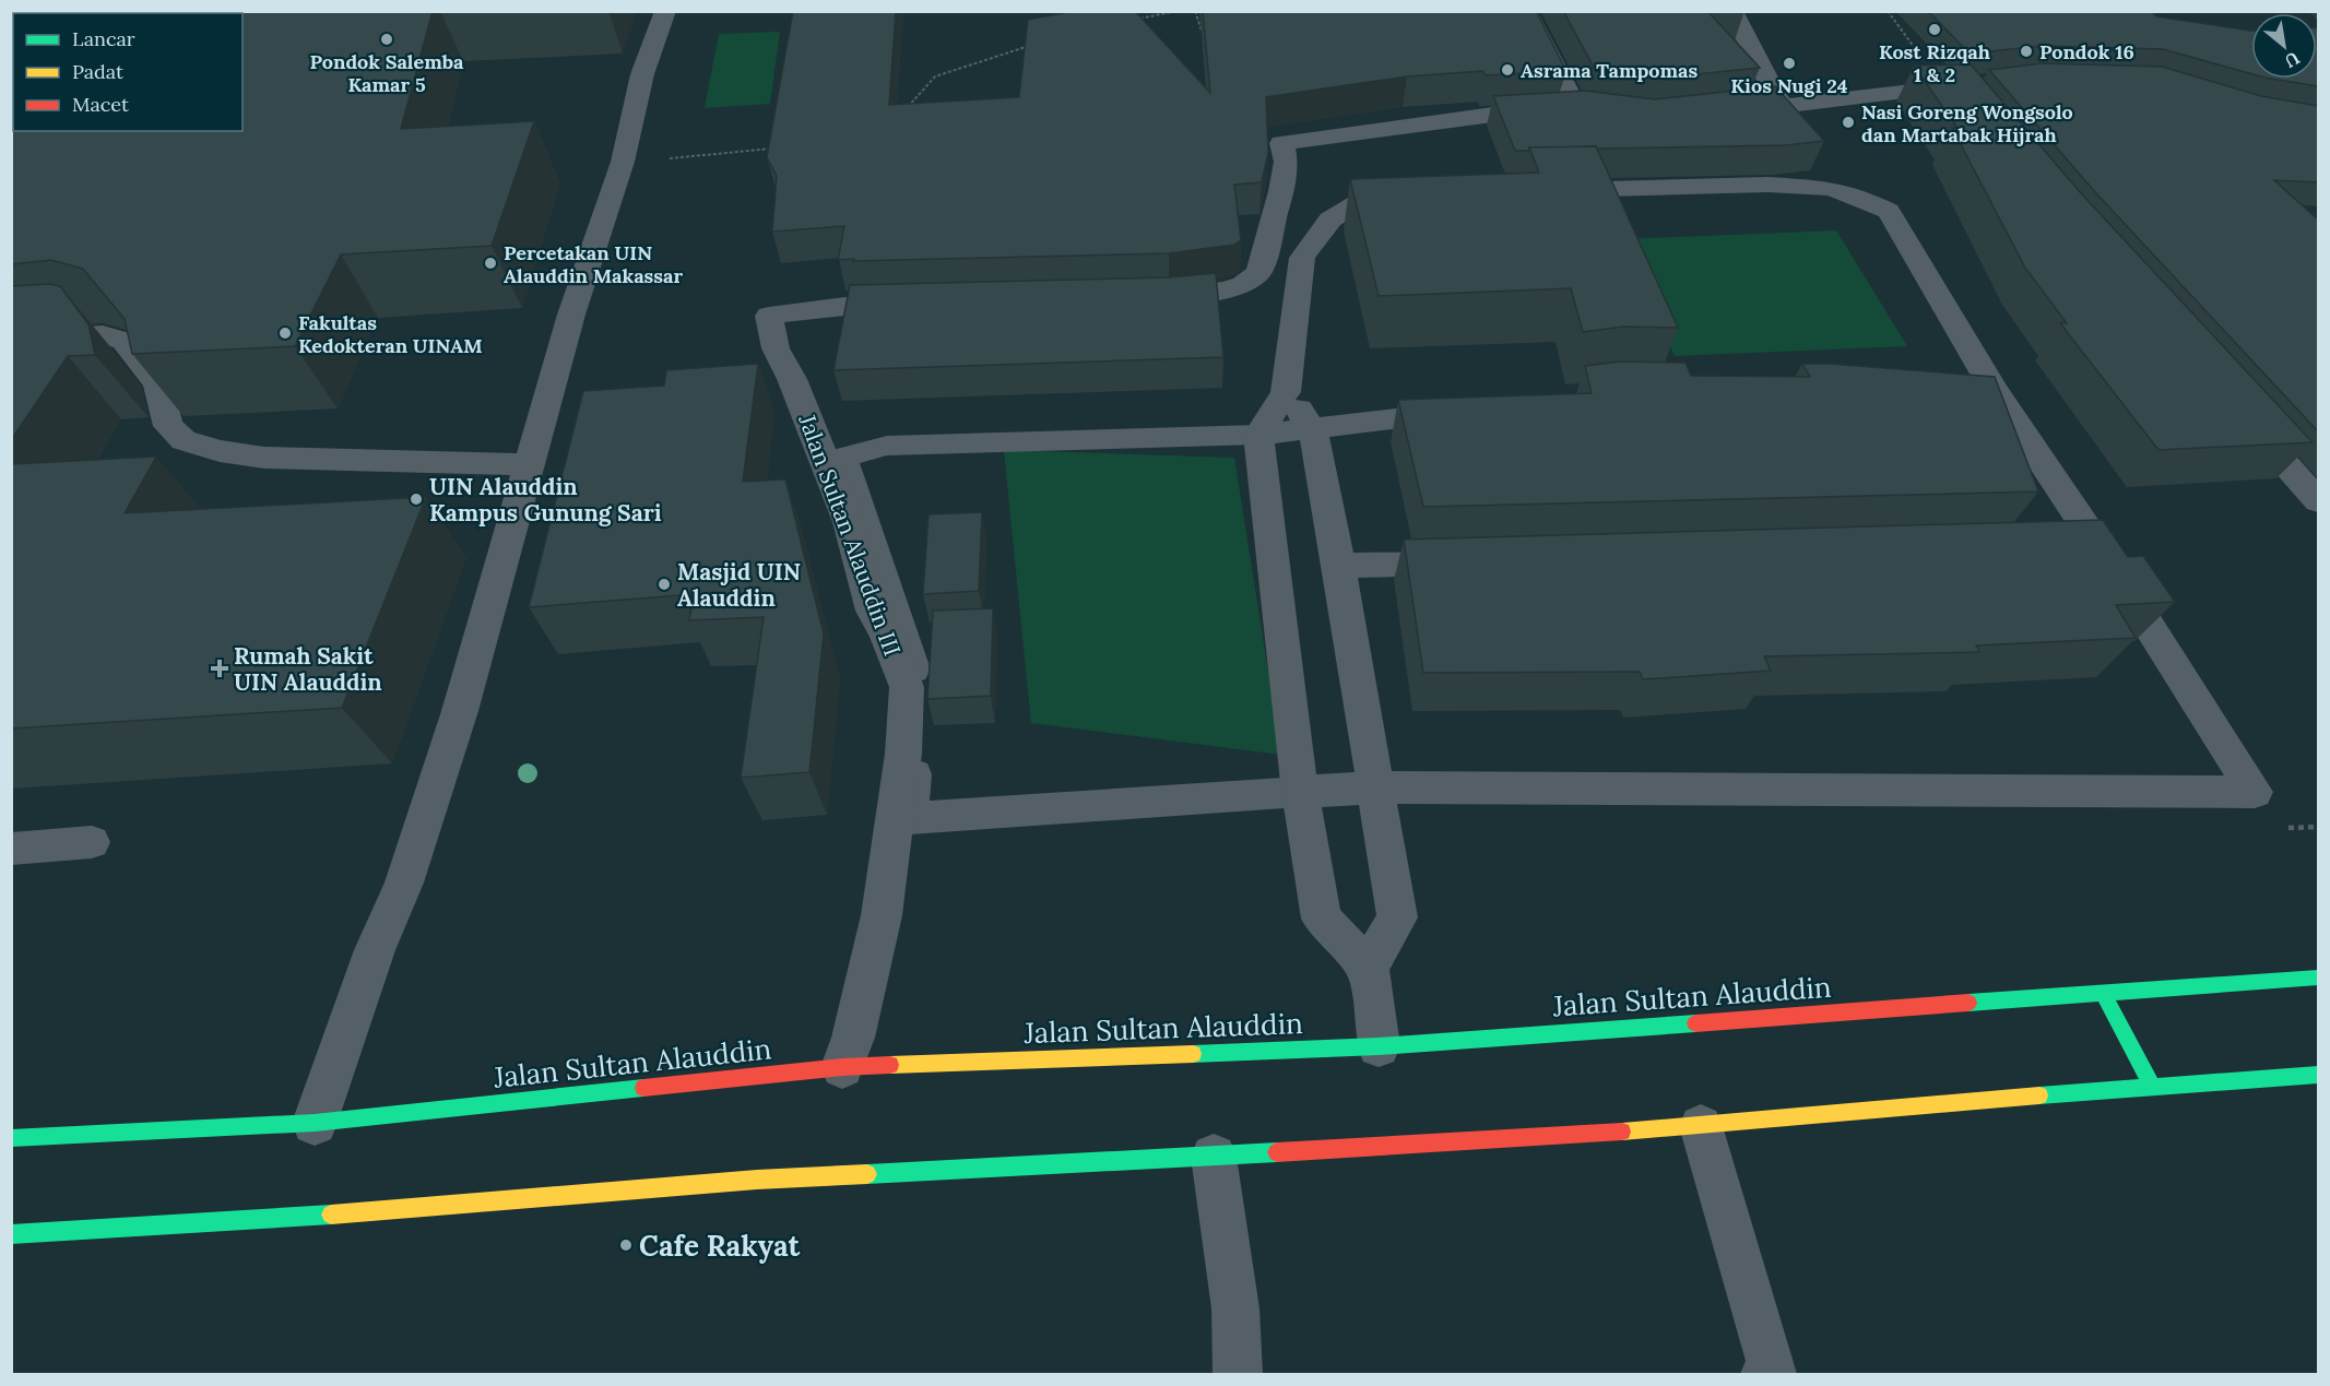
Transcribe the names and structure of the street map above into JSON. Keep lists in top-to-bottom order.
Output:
{
  "streets": {
    "highway": ["Jalan Sultan Alauddin"],
    "street": ["Jalan Sultan Alauddin III"]
  },
  "crossings": [
    ["Jalan Sultan Alauddin III", "Jalan Sultan Alauddin"]
  ],
  "places": {
    "other": [
      "Kost Rizqah 1 & 2",
      "Pondok Salemba Kamar 5",
      "Pondok 16",
      "Kios Nugi 24",
      "Asrama Tampomas",
      "Nasi Goreng Wongsolo dan Martabak Hijrah",
      "Percetakan UIN Alauddin Makassar",
      "Fakultas Kedokteran UINAM",
      "UIN Alauddin Kampus Gunung Sari",
      "Masjid UIN Alauddin",
      "Cafe Rakyat"
    ],
    "health": ["Rumah Sakit UIN Alauddin"]
  },
  "legend": ["Lancar", "Padat", "Macet"],
  "north": "bottom right"
}
